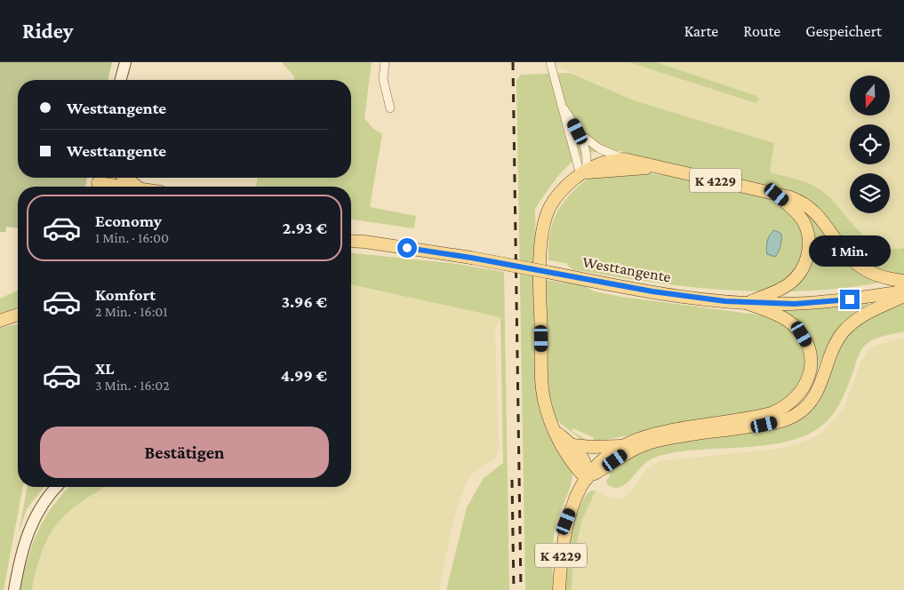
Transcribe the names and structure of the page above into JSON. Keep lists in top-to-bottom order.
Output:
{
  "streets": {
    "main road": ["K 4229", "Westtangente"]
  },
  "crossings": [
    ["K 4229", "Westtangente"]
  ],
  "north": "bottom",
  "page": {
    "header": "Ridey",
    "nav": ["Karte", "Route", "Gespeichert"],
    "banner": ["Westtangente", "Westtangente"],
    "list": [
      {
        "name": "Economy",
        "note": "1 Min. · 16:00",
        "value": "2.93 €"
      },
      {
        "name": "Komfort",
        "note": "2 Min. · 16:01",
        "value": "3.96 €"
      },
      {
        "name": "XL",
        "note": "3 Min. · 16:02",
        "value": "4.99 €"
      }
    ],
    "bubble": "1 Min.",
    "buttons": "Bestätigen"
  }
}
